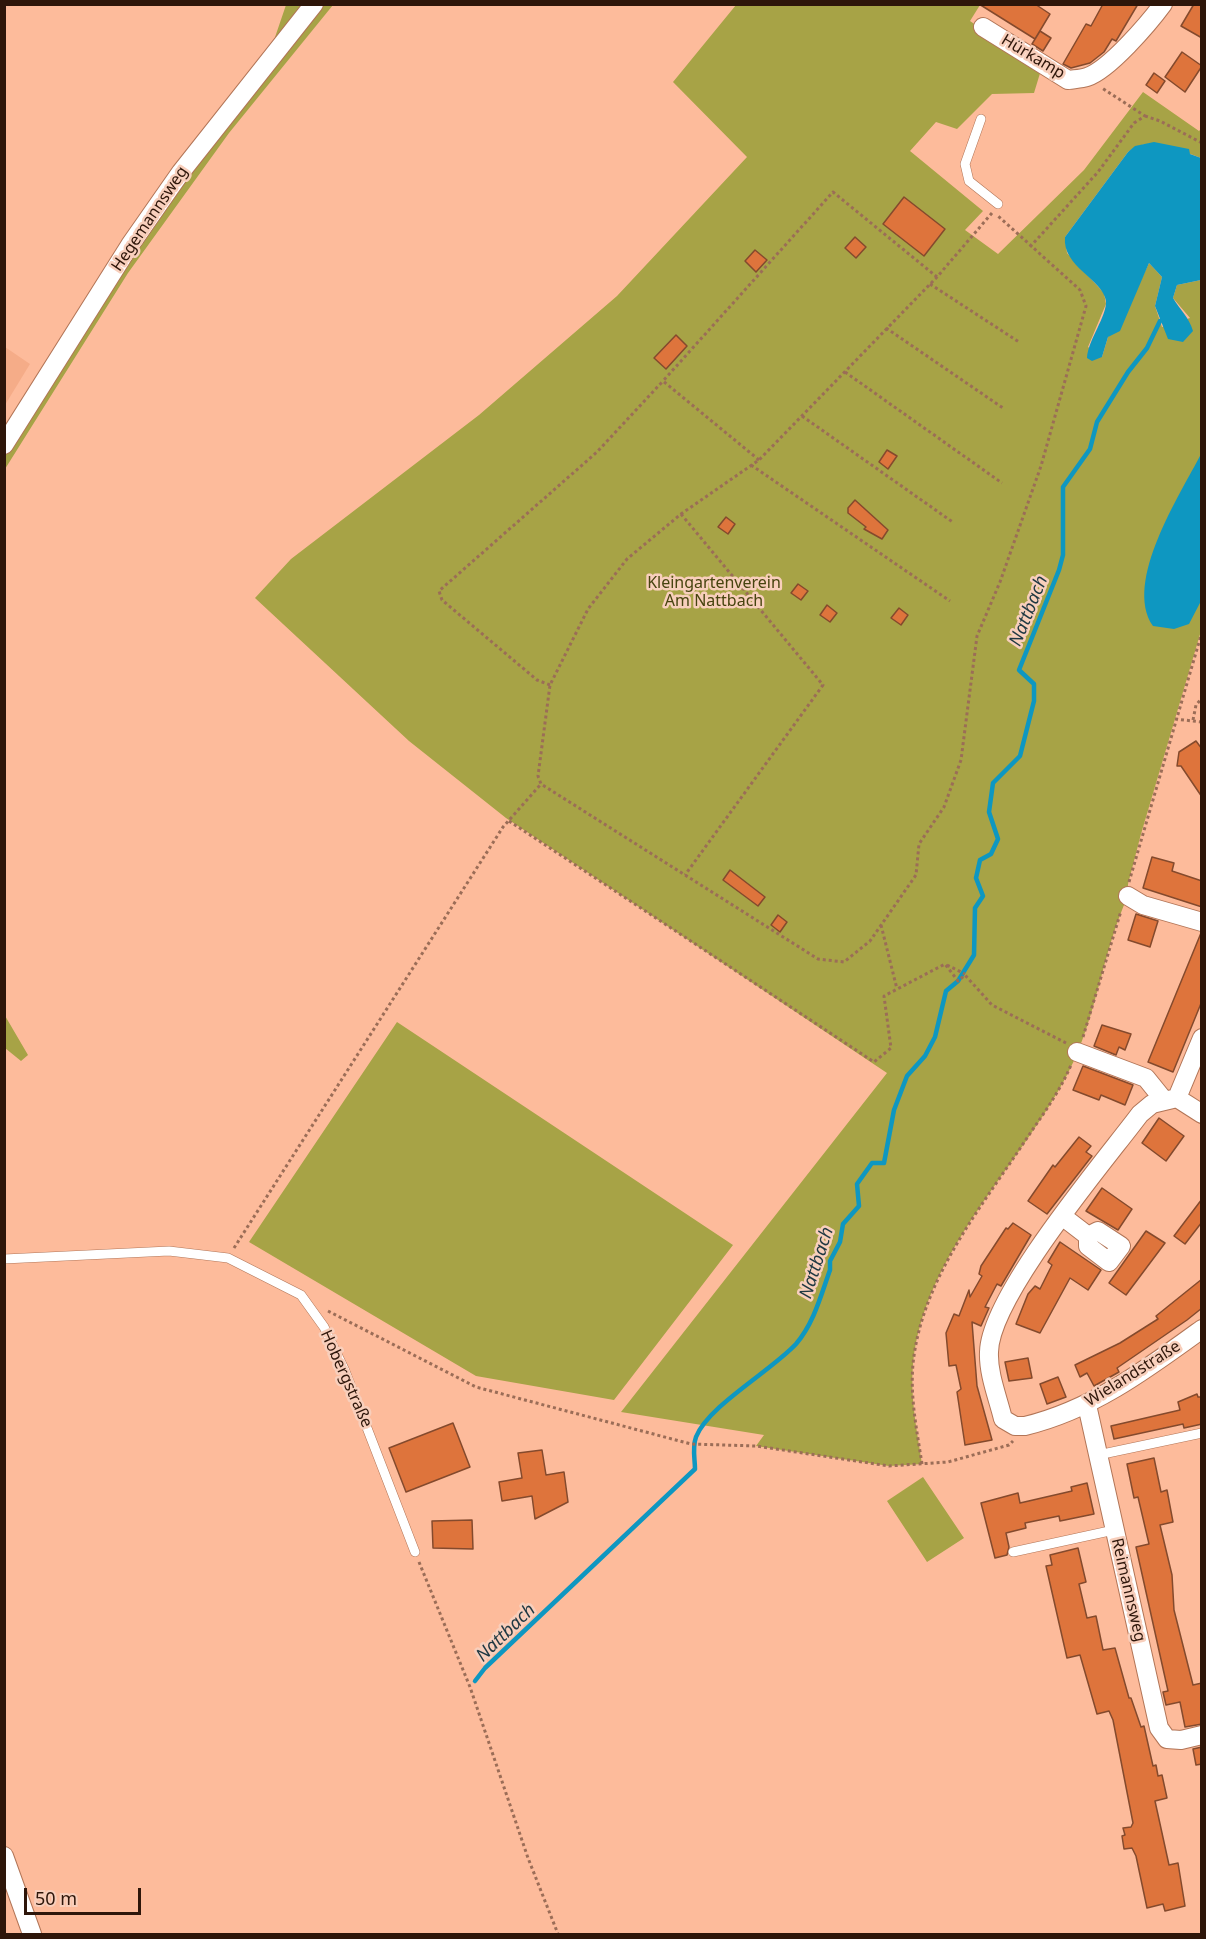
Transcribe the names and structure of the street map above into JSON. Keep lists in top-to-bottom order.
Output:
{
  "streets": {
    "street": [
      "Hürkamp",
      "Hegemannsweg",
      "Wielandstraße",
      "Reimannsweg"
    ],
    "lane": ["Hobergstraße"]
  },
  "crossings": [
    ["Wielandstraße", "Reimannsweg"]
  ],
  "water": ["Nattbach"],
  "parks": ["Kleingartenverein Am Nattbach"],
  "scale_bar": "50 m"
}
